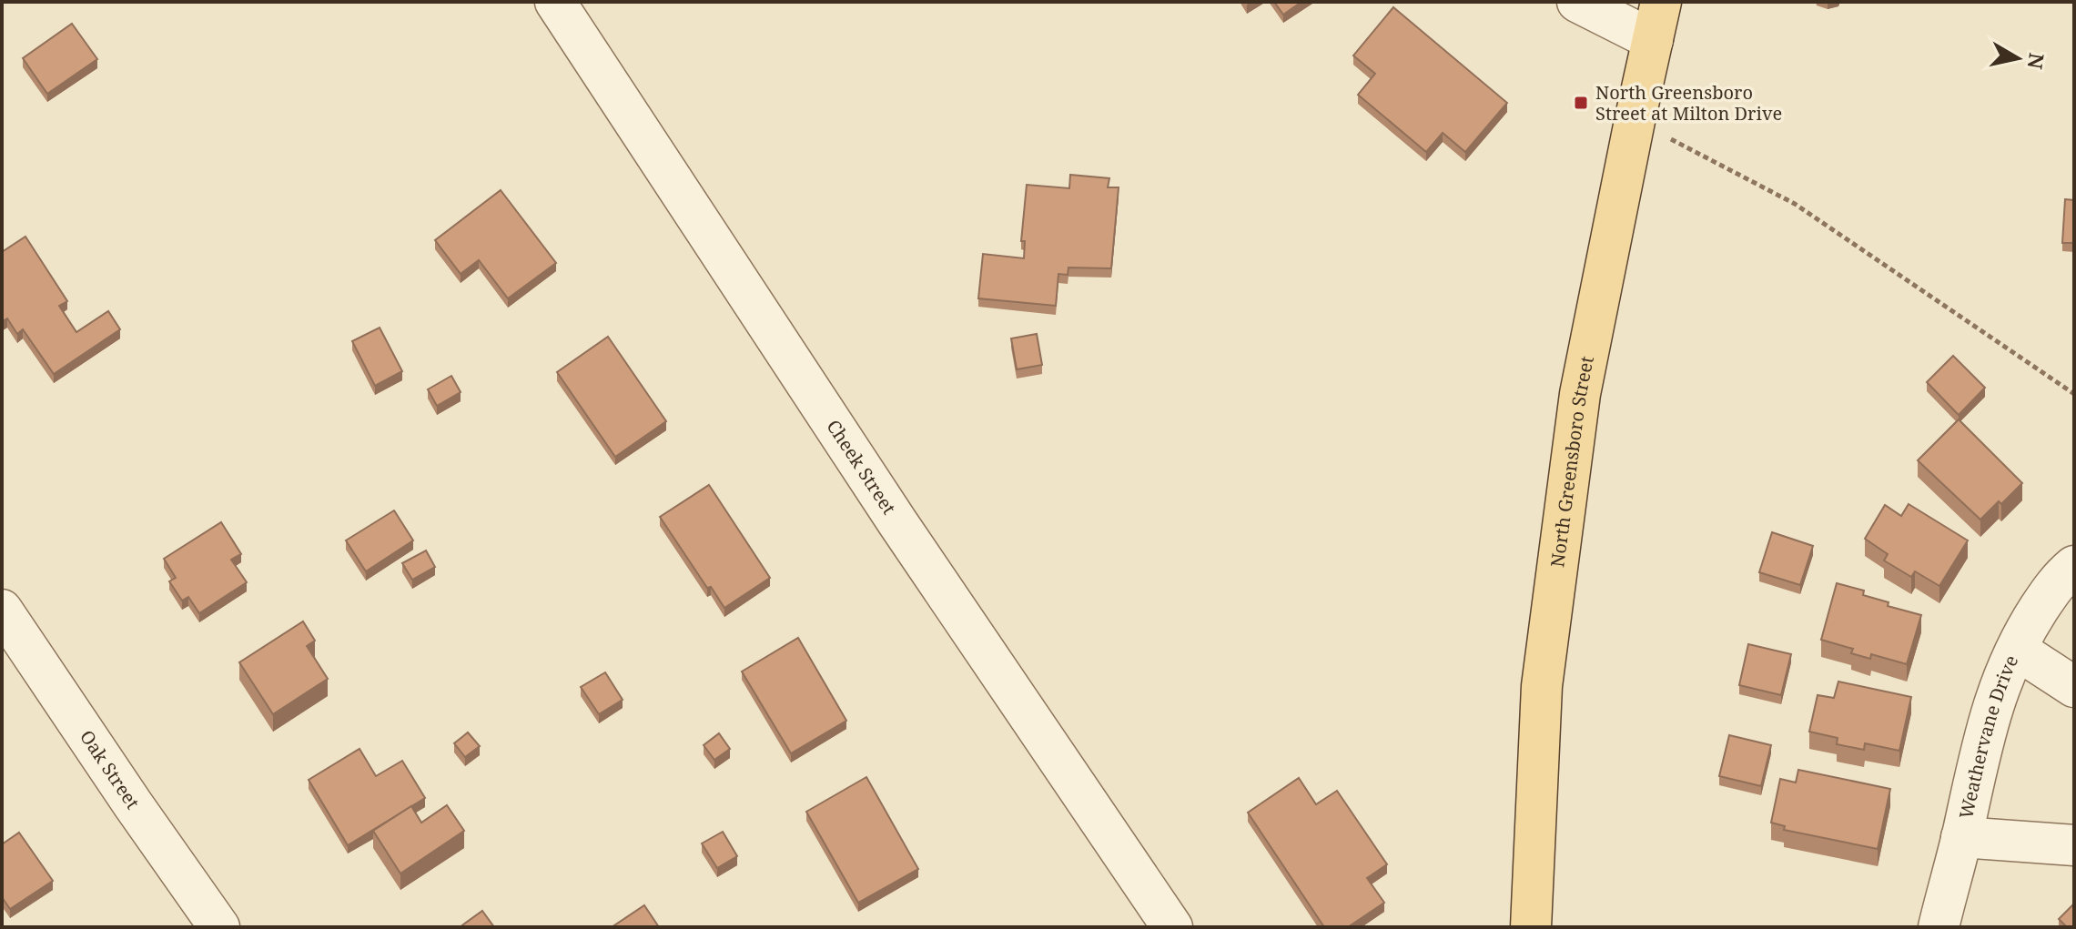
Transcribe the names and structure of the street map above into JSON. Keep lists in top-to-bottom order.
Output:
{
  "streets": {
    "main road": ["North Greensboro Street"],
    "street": ["Cheek Street", "Weathervane Drive", "Oak Street"]
  },
  "places": {
    "transit": ["North Greensboro Street at Milton Drive"]
  },
  "north": "right"
}
